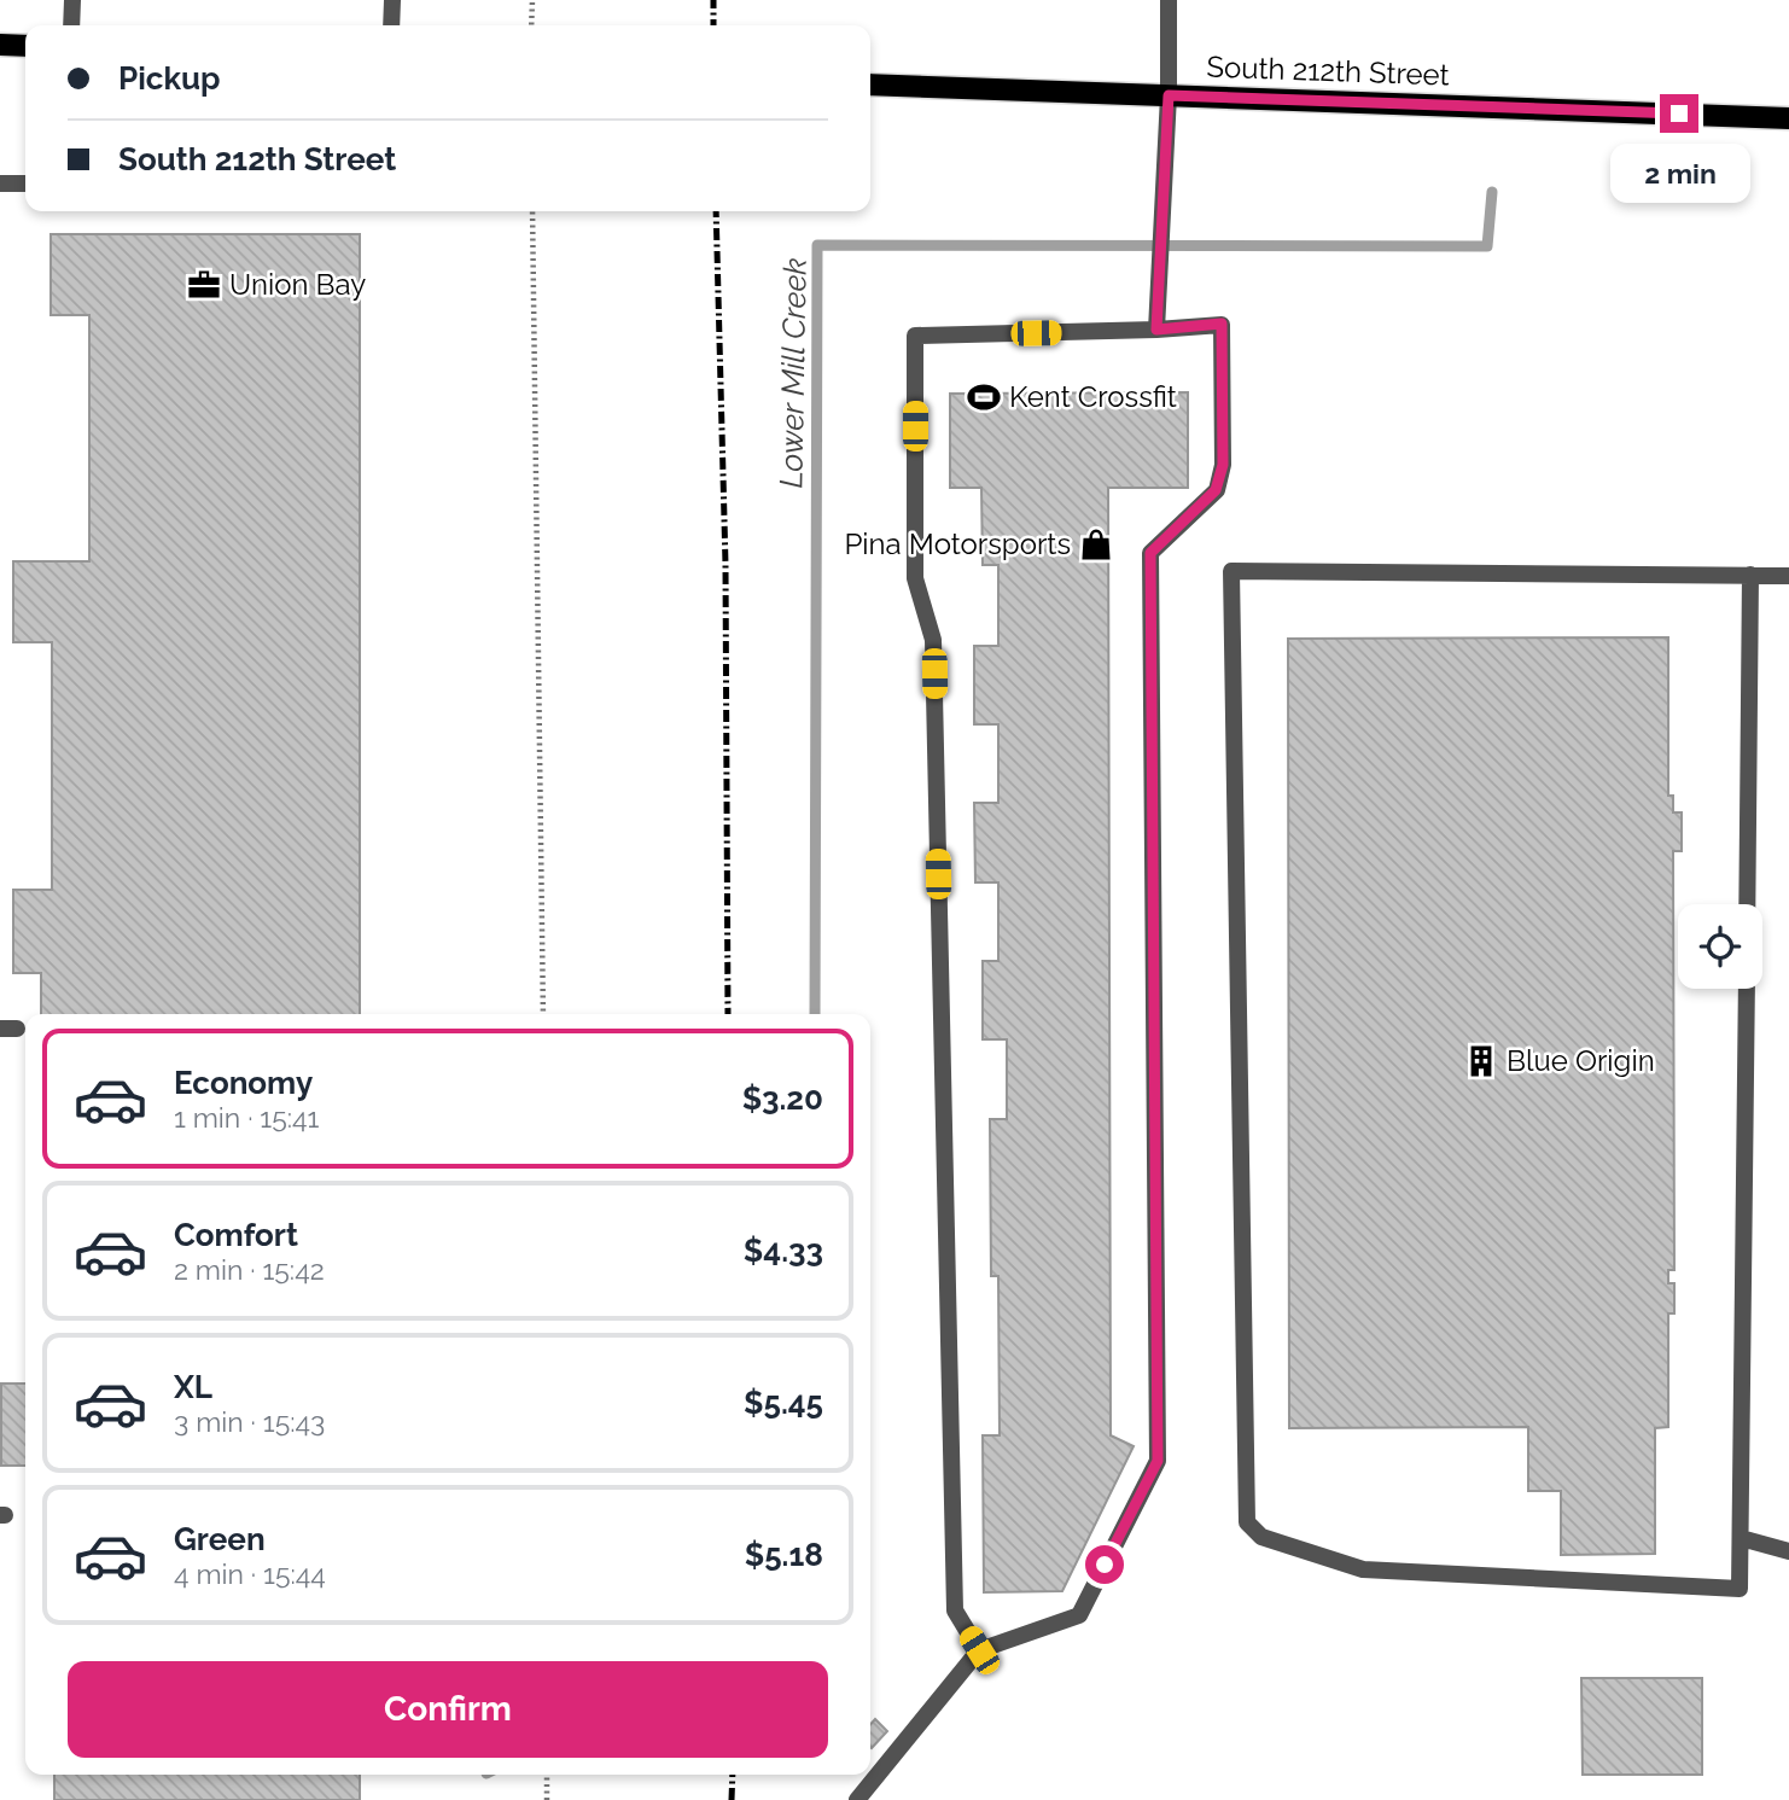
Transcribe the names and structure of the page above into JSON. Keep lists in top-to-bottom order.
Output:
{
  "streets": {
    "main road": ["South 212th Street"]
  },
  "water": ["Lower Mill Creek"],
  "places": {
    "office": ["Union Bay"],
    "sports": ["Kent Crossfit"],
    "shop": ["Pina Motorsports"],
    "building": ["Blue Origin"]
  },
  "page": {
    "banner": ["Pickup", "South 212th Street"],
    "bubble": "2 min",
    "list": [
      {
        "name": "Economy",
        "note": "1 min · 15:41",
        "value": "$3.20"
      },
      {
        "name": "Comfort",
        "note": "2 min · 15:42",
        "value": "$4.33"
      },
      {
        "name": "XL",
        "note": "3 min · 15:43",
        "value": "$5.45"
      },
      {
        "name": "Green",
        "note": "4 min · 15:44",
        "value": "$5.18"
      }
    ],
    "buttons": "Confirm"
  }
}
